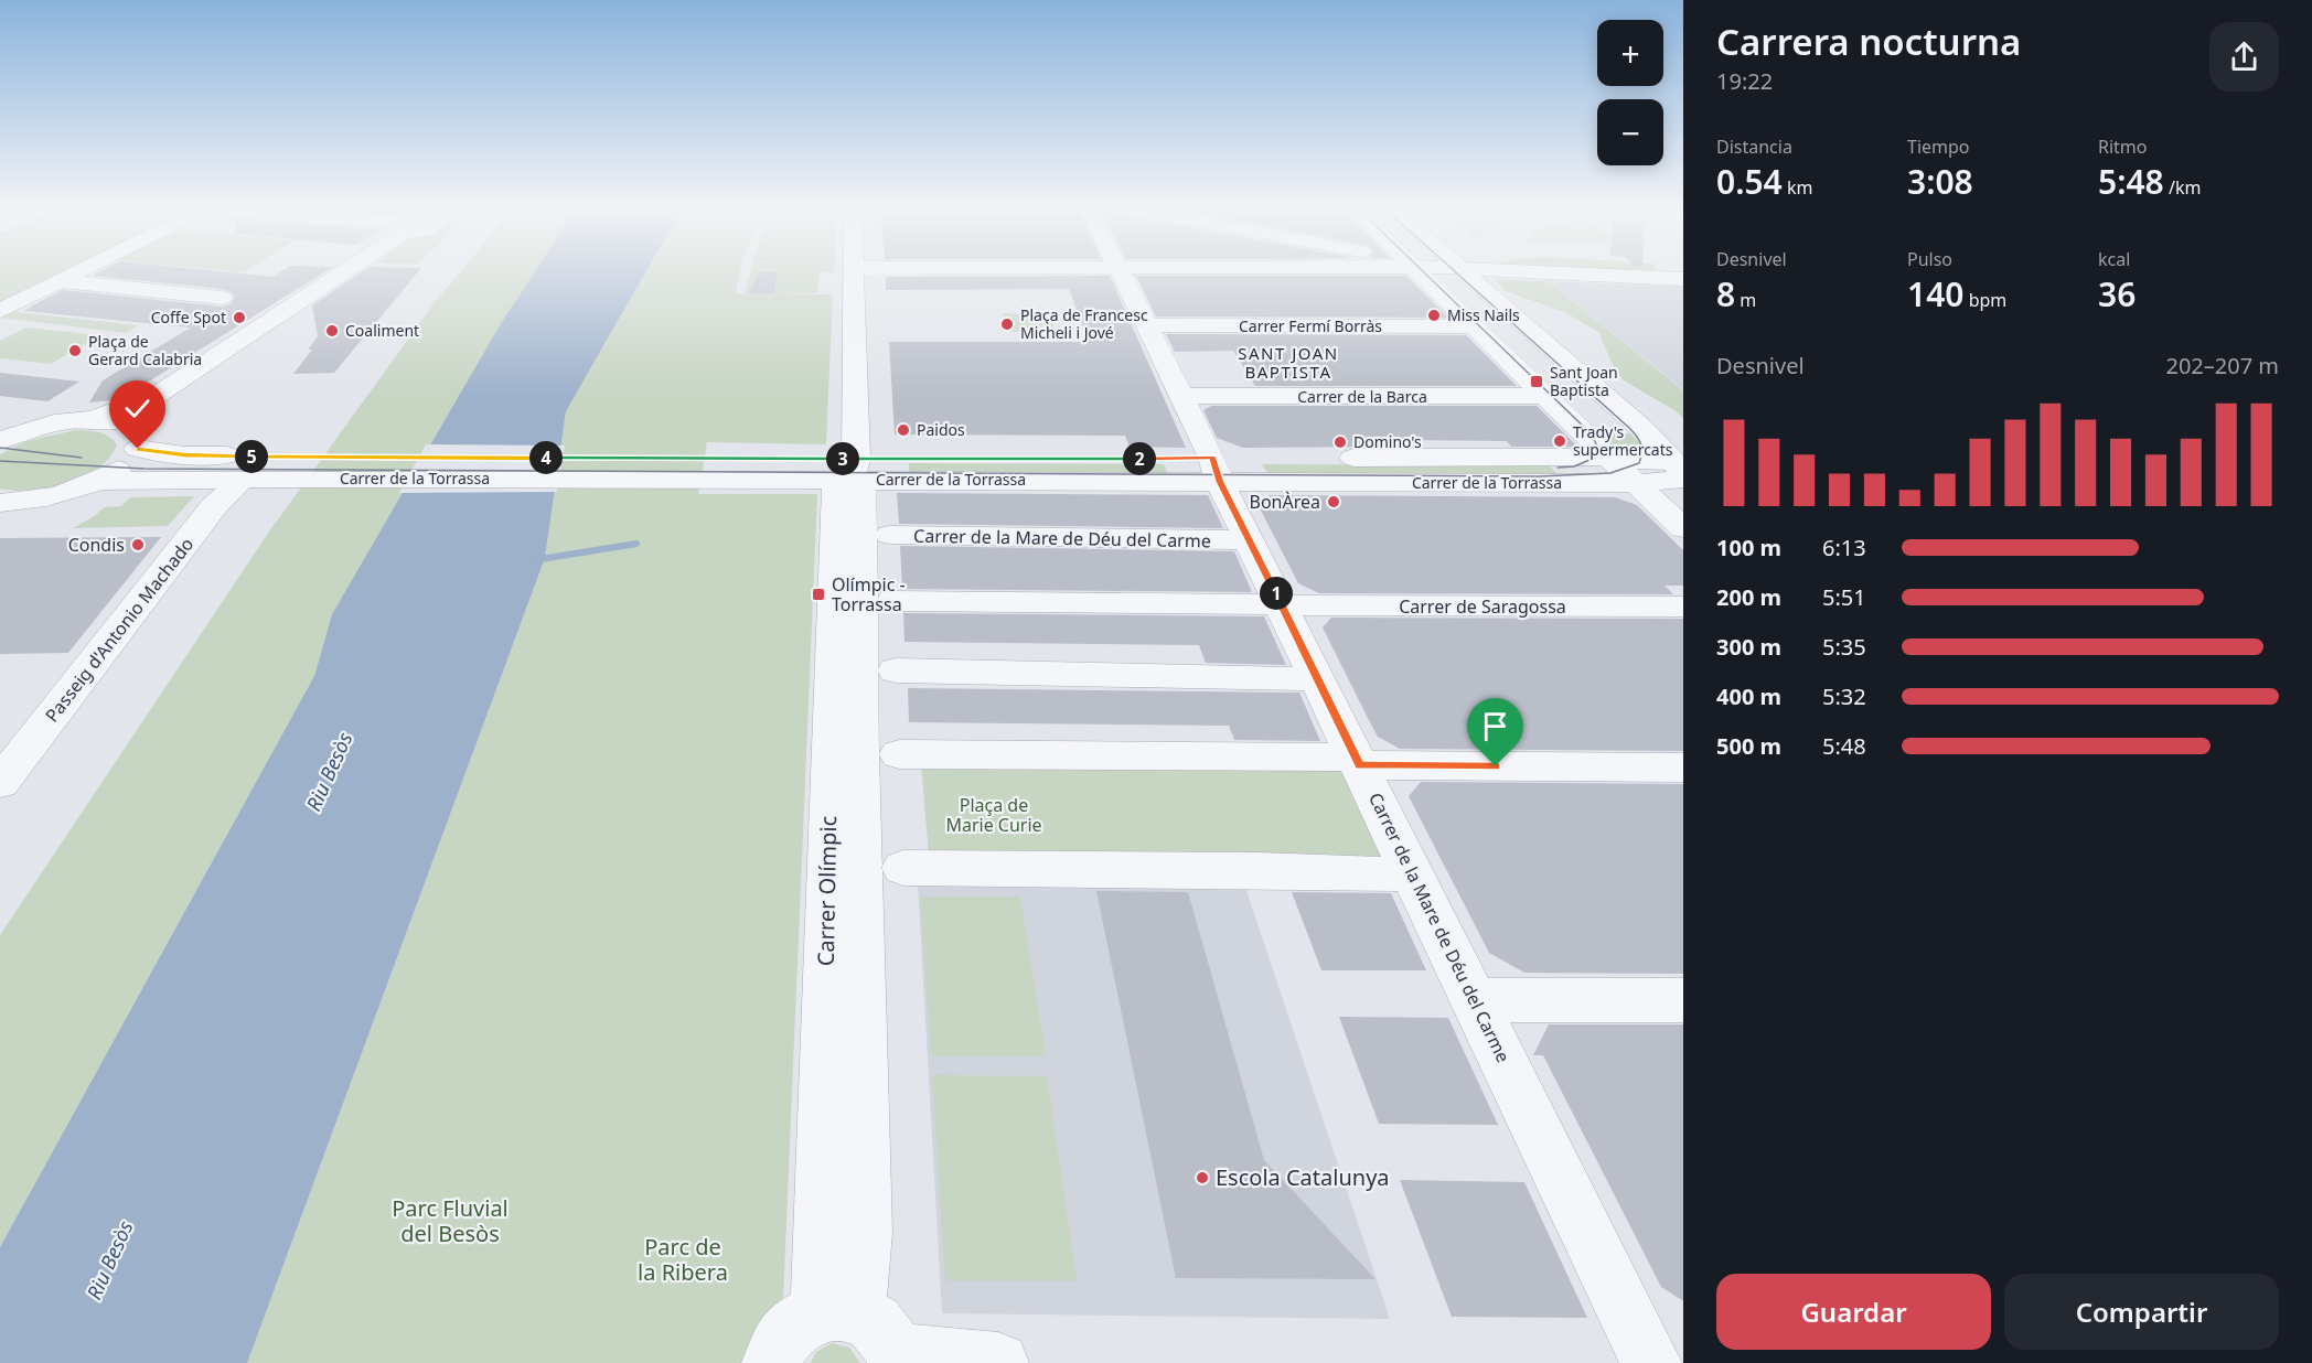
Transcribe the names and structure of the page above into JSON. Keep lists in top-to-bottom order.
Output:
{
  "streets": {
    "street": [
      "Carrer Fermí Borràs",
      "Carrer de la Barca",
      "Carrer de la Torrassa",
      "Carrer de la Mare de Déu del Carme",
      "Carrer de Saragossa",
      "Passeig d'Antonio Machado",
      "Carrer Olímpic"
    ]
  },
  "crossings": [
    ["Carrer Fermí Borràs", "Carrer de la Mare de Déu del Carme"],
    ["Carrer de la Barca", "Carrer de la Mare de Déu del Carme"],
    ["Carrer de la Torrassa", "Carrer de la Mare de Déu del Carme"],
    ["Carrer de la Torrassa", "Passeig d'Antonio Machado"],
    ["Carrer de la Torrassa", "Carrer Olímpic"],
    ["Carrer de la Mare de Déu del Carme", "Carrer de Saragossa"]
  ],
  "districts": ["SANT JOAN BAPTISTA"],
  "water": ["Riu Besòs"],
  "parks": ["Plaça de Marie Curie", "Parc Fluvial del Besòs", "Parc de la Ribera"],
  "places": {
    "other": [
      "Miss Nails",
      "Coffe Spot",
      "Plaça de Francesc Micheli i Jové",
      "Coaliment",
      "Plaça de Gerard Calabria",
      "Paidos",
      "Trady's supermercats",
      "Domino's",
      "BonÀrea",
      "Condis",
      "Escola Catalunya"
    ],
    "transit": ["Sant Joan Baptista", "Olímpic - Torrassa"]
  },
  "page": {
    "heading": ["Carrera nocturna", "19:22"],
    "map_buttons": ["+", "−"],
    "stats": [
      ["Distancia", "0.54 km"],
      ["Tiempo", "3:08"],
      ["Ritmo", "5:48 /km"],
      ["Desnivel", "8 m"],
      ["Pulso", "140 bpm"],
      ["kcal", "36"]
    ],
    "chart": ["Desnivel", "202–207 m"],
    "pins": [
      "5",
      "4",
      "2",
      "3",
      "1"
    ],
    "list": [
      {
        "name": "100 m",
        "note": "6:13"
      },
      {
        "name": "200 m",
        "note": "5:51"
      },
      {
        "name": "300 m",
        "note": "5:35"
      },
      {
        "name": "400 m",
        "note": "5:32"
      },
      {
        "name": "500 m",
        "note": "5:48"
      }
    ],
    "buttons": ["Guardar", "Compartir"]
  }
}
